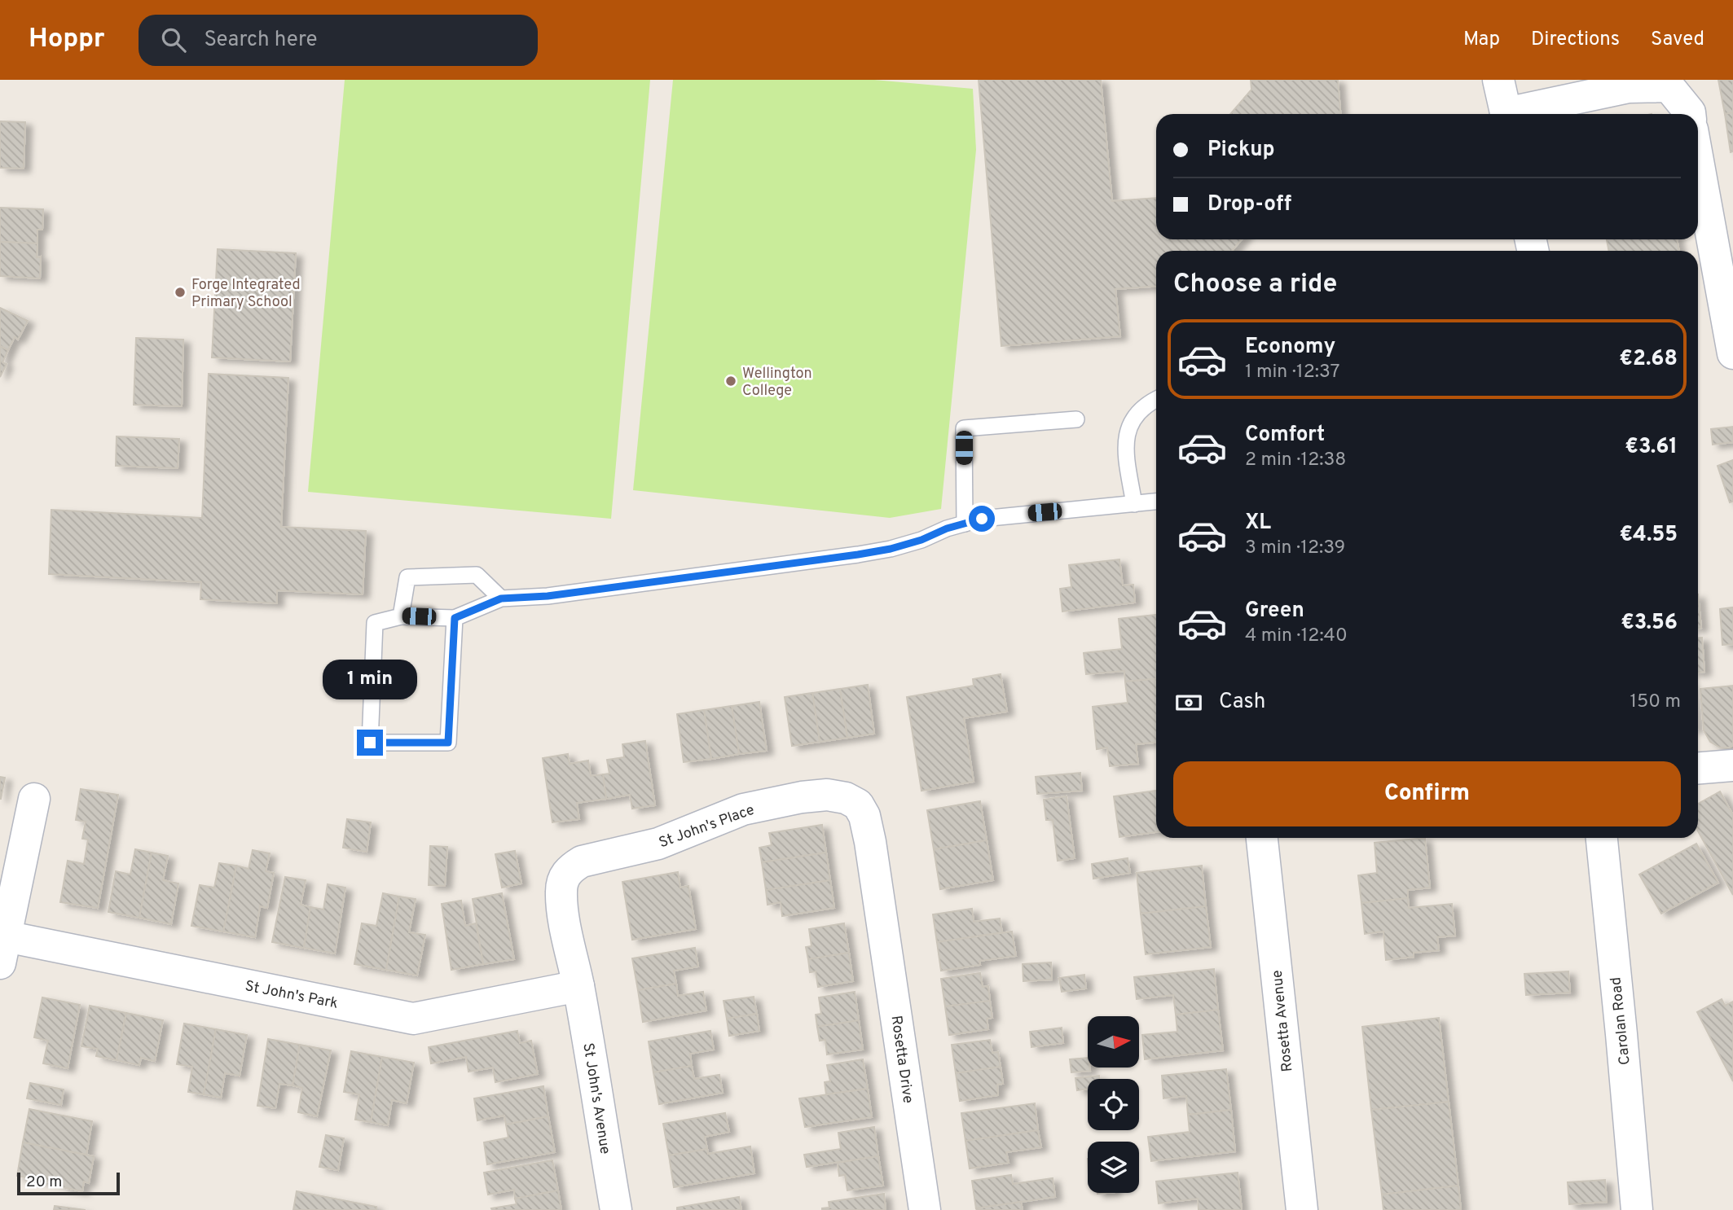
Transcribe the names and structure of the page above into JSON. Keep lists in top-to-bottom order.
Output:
{
  "streets": {
    "street": [
      "St John's Place",
      "St John's Park",
      "Rosetta Avenue",
      "Carolan Road",
      "Rosetta Drive",
      "St John's Avenue"
    ]
  },
  "crossings": [
    ["St John's Place", "St John's Park"],
    ["St John's Place", "Rosetta Drive"],
    ["St John's Place", "St John's Avenue"],
    ["St John's Park", "St John's Avenue"]
  ],
  "places": ["Forge Integrated Primary School", "Wellington College"],
  "scale_bar": "20 m",
  "north": "right",
  "page": {
    "header": "Hoppr",
    "search": "Search here",
    "nav": ["Map", "Directions", "Saved"],
    "banner": ["Pickup", "Drop-off"],
    "heading": "Choose a ride",
    "list": [
      {
        "name": "Economy",
        "note": "1 min · 12:37",
        "value": "€2.68"
      },
      {
        "name": "Comfort",
        "note": "2 min · 12:38",
        "value": "€3.61"
      },
      {
        "name": "XL",
        "note": "3 min · 12:39",
        "value": "€4.55"
      },
      {
        "name": "Green",
        "note": "4 min · 12:40",
        "value": "€3.56"
      }
    ],
    "bubble": "1 min",
    "pay": ["Cash", "150 m"],
    "buttons": "Confirm",
    "scale": "20 m"
  }
}
